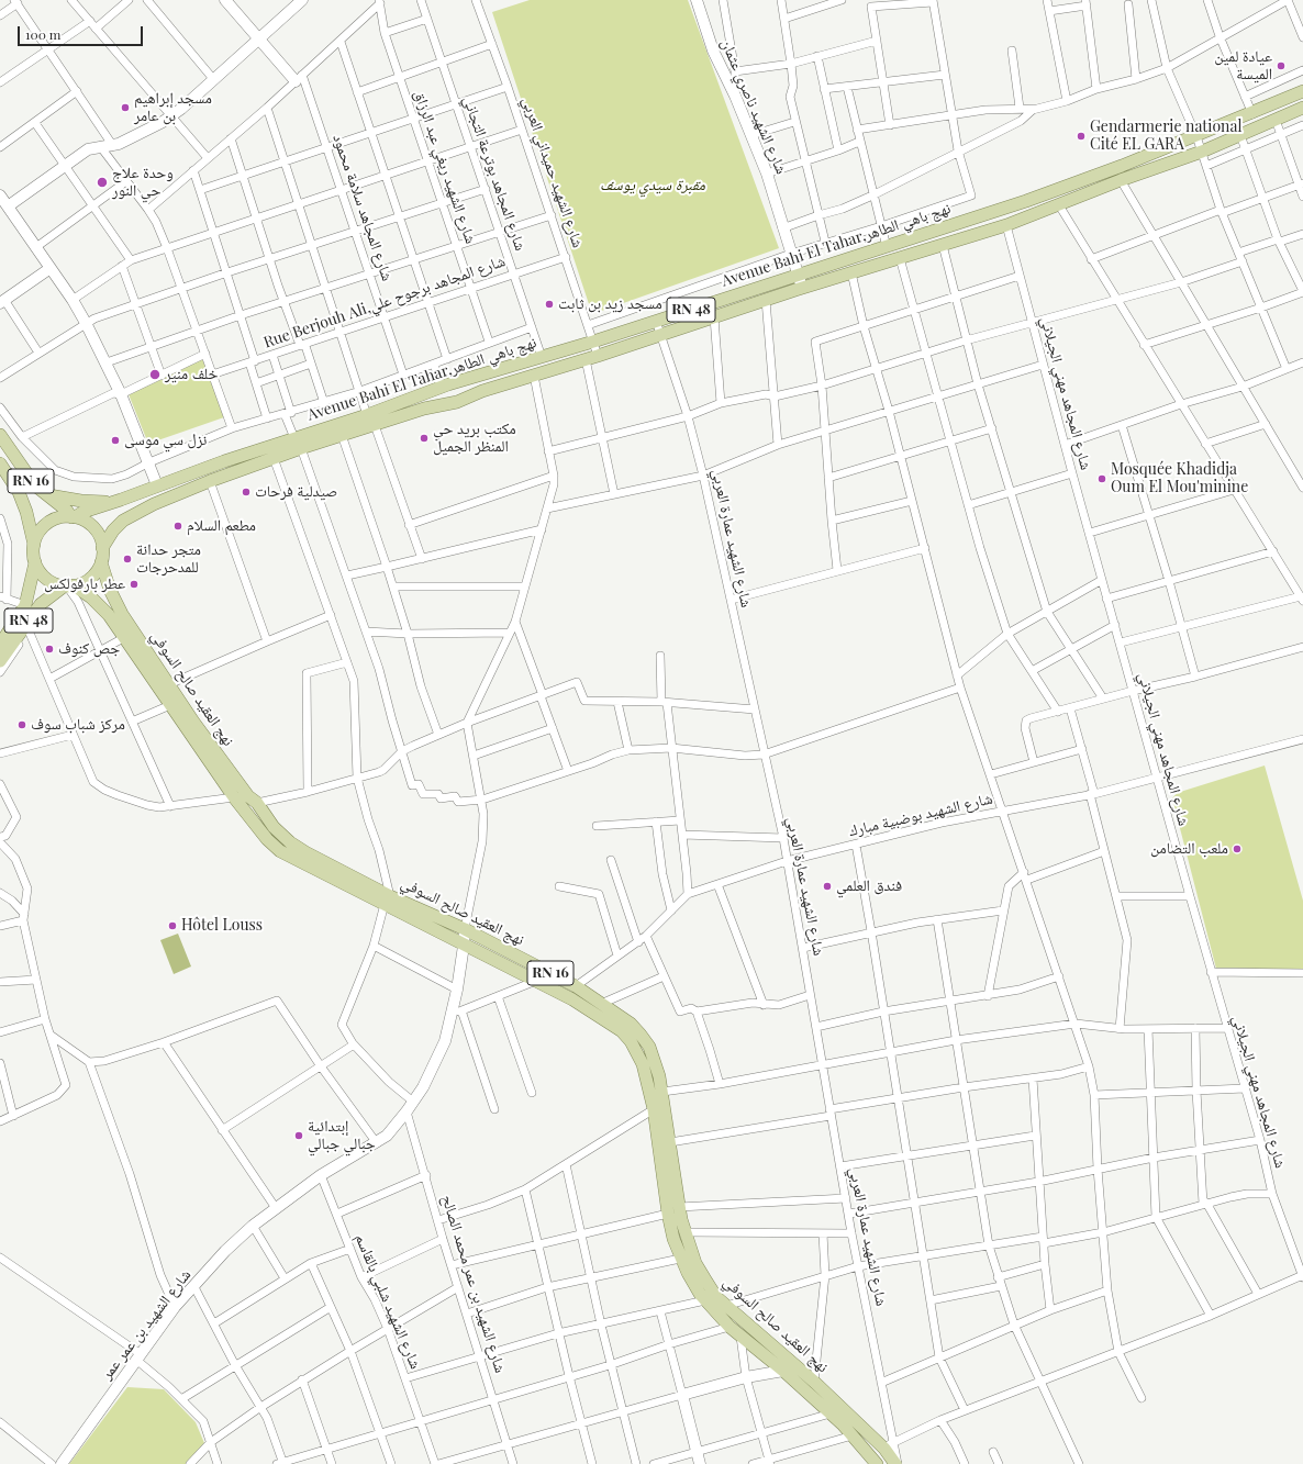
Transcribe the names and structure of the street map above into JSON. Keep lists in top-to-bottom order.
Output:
{
  "streets": {
    "main road": [
      "Avenue Bahi El Tahar,نهج باهي الطاهر",
      "RN 48",
      "RN 16",
      "نهج العقيد صالح السوفي"
    ],
    "street": [
      "شارع الشهيد ناصري عثمان",
      "شارع الشهيد ريغي عبد الرزاق",
      "شارع الشهيد حميداني العربي",
      "شارع المجاهد بوترعة التجاني",
      "شارع المجاهد سلامة محمود",
      "Rue Berjouh Ali,شارع المجاهد برجوح علي",
      "شارع المجاهد مهني الجيلاني",
      "شارع الشهيد عمارة العربي",
      "شارع الشهيد بوضبية مبارك",
      "شارع الشهيد بن عمر محمد الصالح",
      "شارع الشهيد شلبي بالقاسم",
      "شارع الشهيد بن عمر عمر"
    ]
  },
  "crossings": [
    ["شارع الشهيد ناصري عثمان", "Avenue Bahi El Tahar,نهج باهي الطاهر"],
    ["شارع الشهيد ريغي عبد الرزاق", "Rue Berjouh Ali,شارع المجاهد برجوح علي"],
    ["شارع الشهيد حميداني العربي", "Avenue Bahi El Tahar,نهج باهي الطاهر"],
    ["شارع الشهيد حميداني العربي", "Rue Berjouh Ali,شارع المجاهد برجوح علي"],
    ["شارع المجاهد بوترعة التجاني", "Avenue Bahi El Tahar,نهج باهي الطاهر"],
    ["شارع المجاهد بوترعة التجاني", "Rue Berjouh Ali,شارع المجاهد برجوح علي"],
    ["شارع المجاهد سلامة محمود", "Rue Berjouh Ali,شارع المجاهد برجوح علي"],
    ["Avenue Bahi El Tahar,نهج باهي الطاهر", "RN 48"],
    ["Avenue Bahi El Tahar,نهج باهي الطاهر", "شارع المجاهد مهني الجيلاني"],
    ["Avenue Bahi El Tahar,نهج باهي الطاهر", "RN 16"],
    ["Avenue Bahi El Tahar,نهج باهي الطاهر", "شارع الشهيد عمارة العربي"],
    ["Avenue Bahi El Tahar,نهج باهي الطاهر", "نهج العقيد صالح السوفي"],
    ["RN 48", "RN 16"],
    ["RN 48", "نهج العقيد صالح السوفي"],
    ["شارع المجاهد مهني الجيلاني", "شارع الشهيد بوضبية مبارك"],
    ["RN 16", "نهج العقيد صالح السوفي"],
    ["شارع الشهيد عمارة العربي", "نهج العقيد صالح السوفي"],
    ["شارع الشهيد عمارة العربي", "شارع الشهيد بوضبية مبارك"],
    ["نهج العقيد صالح السوفي", "شارع الشهيد بوضبية مبارك"],
    ["نهج العقيد صالح السوفي", "شارع الشهيد بن عمر عمر"],
    ["شارع الشهيد بن عمر محمد الصالح", "شارع الشهيد بن عمر عمر"],
    ["شارع الشهيد شلبي بالقاسم", "شارع الشهيد بن عمر عمر"]
  ],
  "parks": ["مقبرة سيدي يوسف"],
  "places": [
    "عيادة لمين الميسة",
    "مسجد إبراهيم بن عامر",
    "Gendarmerie national Cité EL GARA",
    "وحدة علاج حي النور",
    "مسجد زيد بن ثابت",
    "خلف منير",
    "مكتب بريد حي المنظر الجميل",
    "نزل سي موسى",
    "Mosquée Khadidja Oum El Mou'minine",
    "صيدلية فرحات",
    "مطعم السلام",
    "متجر حدانة للمدحرجات",
    "عطر بارفولكس",
    "جص كنوف",
    "مركز شباب سوف",
    "ملعب التضامن",
    "فندق العلمي",
    "Hôtel Louss",
    "إبتدائية جبالي جبالي"
  ],
  "scale_bar": "100 m"
}
